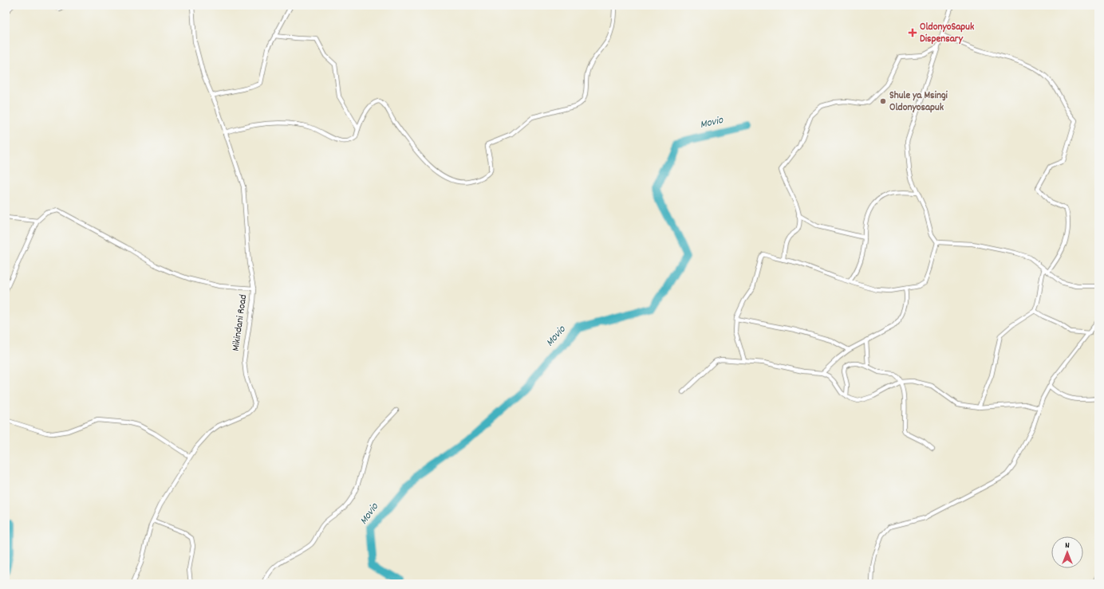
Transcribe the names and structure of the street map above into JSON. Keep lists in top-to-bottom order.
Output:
{
  "streets": {
    "street": ["Mikindani Road"]
  },
  "water": ["Movio"],
  "places": {
    "health": ["OldonyoSapuk Dispensary"],
    "other": ["Shule ya Msingi Oldonyosapuk"]
  },
  "north": "top"
}
